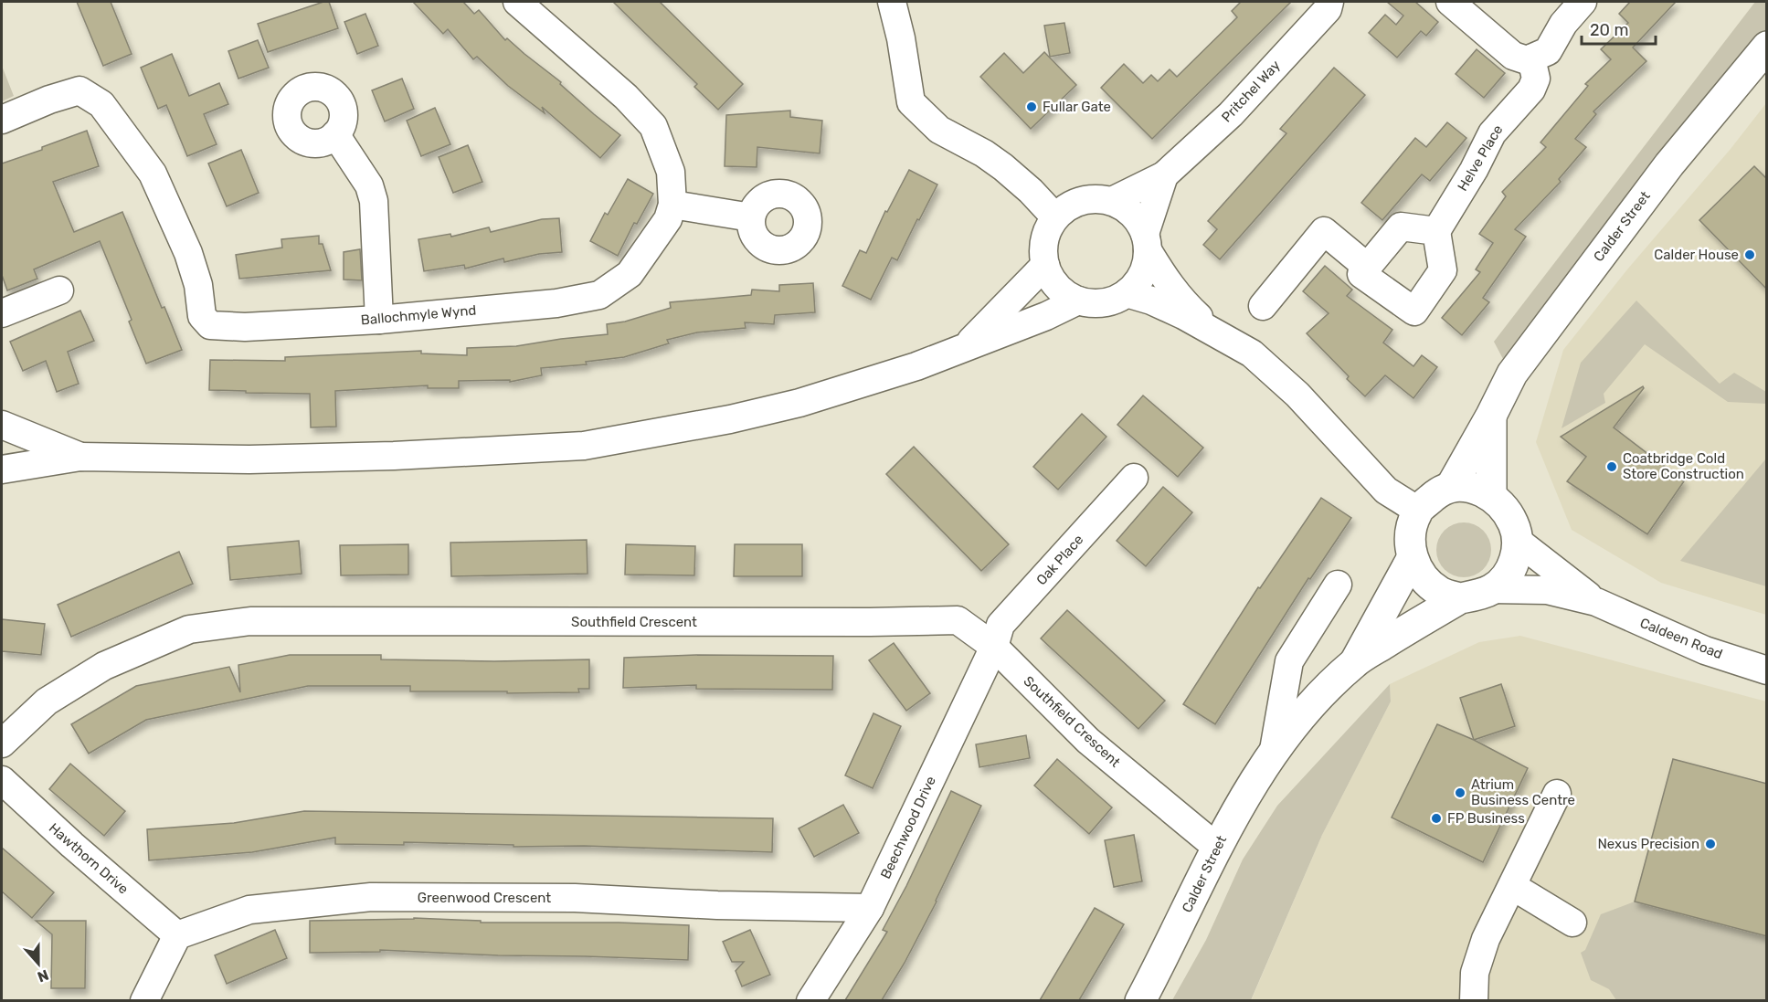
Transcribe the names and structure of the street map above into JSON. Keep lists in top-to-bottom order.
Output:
{
  "streets": {
    "main road": ["Calder Street"],
    "street": [
      "Pritchel Way",
      "Helve Place",
      "Ballochmyle Wynd",
      "Oak Place",
      "Southfield Crescent",
      "Caldeen Road",
      "Beechwood Drive",
      "Hawthorn Drive",
      "Greenwood Crescent"
    ]
  },
  "crossings": [
    ["Calder Street", "Southfield Crescent"],
    ["Calder Street", "Caldeen Road"],
    ["Oak Place", "Southfield Crescent"],
    ["Oak Place", "Beechwood Drive"],
    ["Southfield Crescent", "Beechwood Drive"],
    ["Beechwood Drive", "Greenwood Crescent"],
    ["Hawthorn Drive", "Greenwood Crescent"]
  ],
  "places": [
    "Fullar Gate",
    "Calder House",
    "Coatbridge Cold Store Construction",
    "Atrium Business Centre",
    "FP Business",
    "Nexus Precision"
  ],
  "scale_bar": "20 m",
  "north": "bottom"
}
